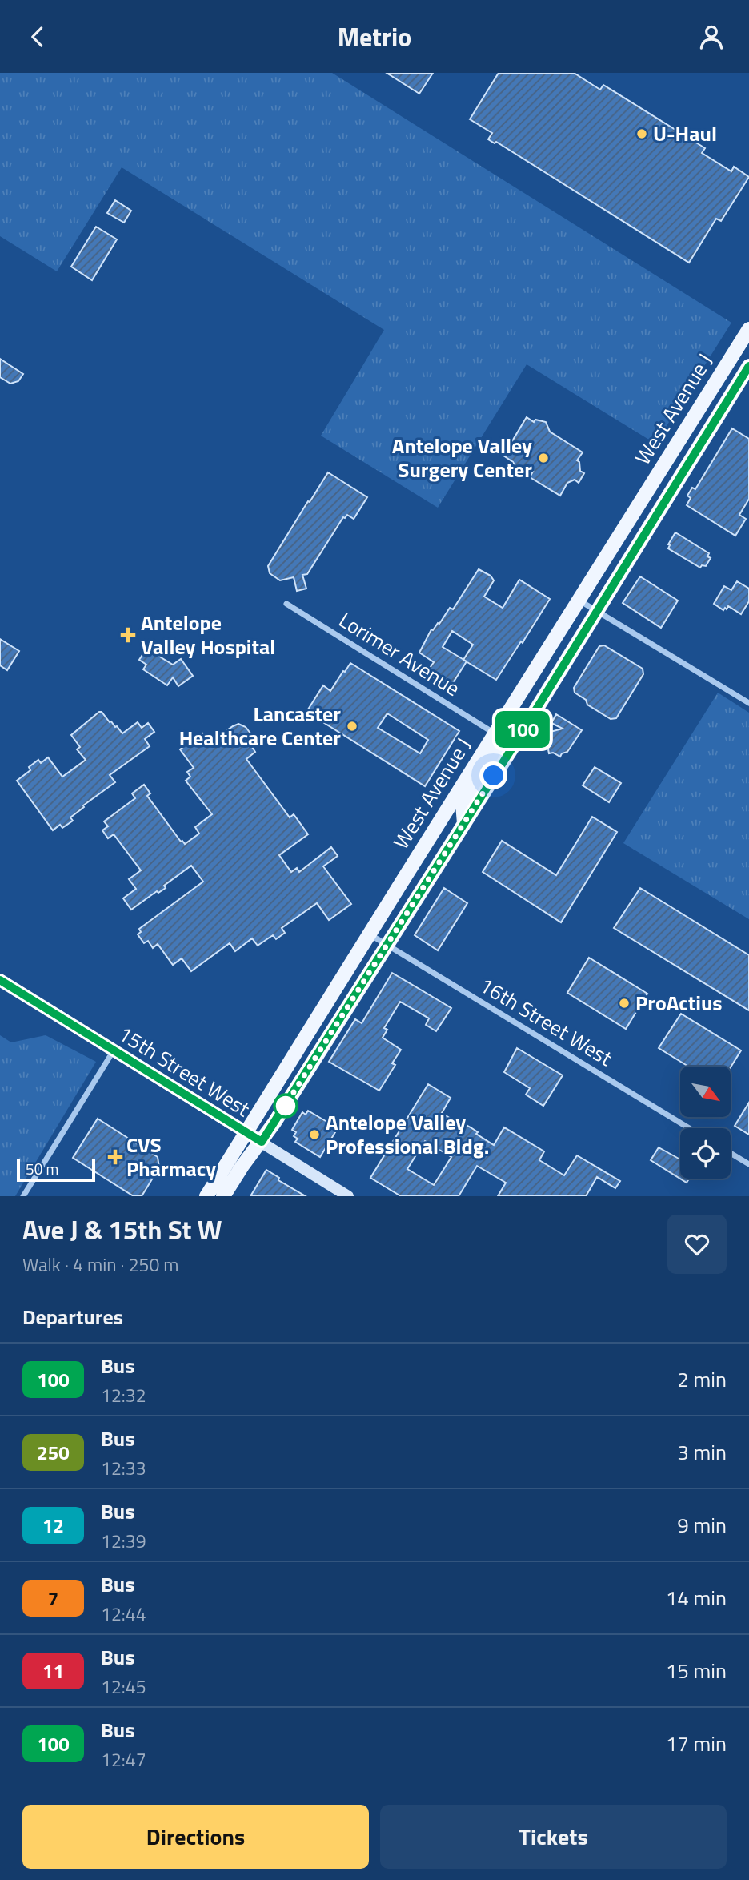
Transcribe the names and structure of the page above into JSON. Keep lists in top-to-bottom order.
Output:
{
  "streets": {
    "main road": ["West Avenue J"],
    "street": ["Lorimer Avenue", "16th Street West", "15th Street West"]
  },
  "crossings": [
    ["West Avenue J", "Lorimer Avenue"],
    ["West Avenue J", "16th Street West"],
    ["West Avenue J", "15th Street West"]
  ],
  "places": {
    "other": [
      "U-Haul",
      "Antelope Valley Surgery Center",
      "Lancaster Healthcare Center",
      "ProActius",
      "Antelope Valley Professional Bldg."
    ],
    "health": ["Antelope Valley Hospital", "CVS Pharmacy"]
  },
  "lines": ["bus line 100"],
  "scale_bar": "50 m",
  "north": "bottom right",
  "page": {
    "header": "Metrio",
    "on_map": "100",
    "scale": "50 m",
    "heading": [
      ["Ave J & 15th St W", "Walk · 4 min · 250 m"],
      "Departures"
    ],
    "list": [
      {
        "mark": "100",
        "name": "Bus",
        "note": "12:32",
        "value": "2 min"
      },
      {
        "mark": "250",
        "name": "Bus",
        "note": "12:33",
        "value": "3 min"
      },
      {
        "mark": "12",
        "name": "Bus",
        "note": "12:39",
        "value": "9 min"
      },
      {
        "mark": "7",
        "name": "Bus",
        "note": "12:44",
        "value": "14 min"
      },
      {
        "mark": "11",
        "name": "Bus",
        "note": "12:45",
        "value": "15 min"
      },
      {
        "mark": "100",
        "name": "Bus",
        "note": "12:47",
        "value": "17 min"
      }
    ],
    "buttons": ["Directions", "Tickets"]
  }
}
